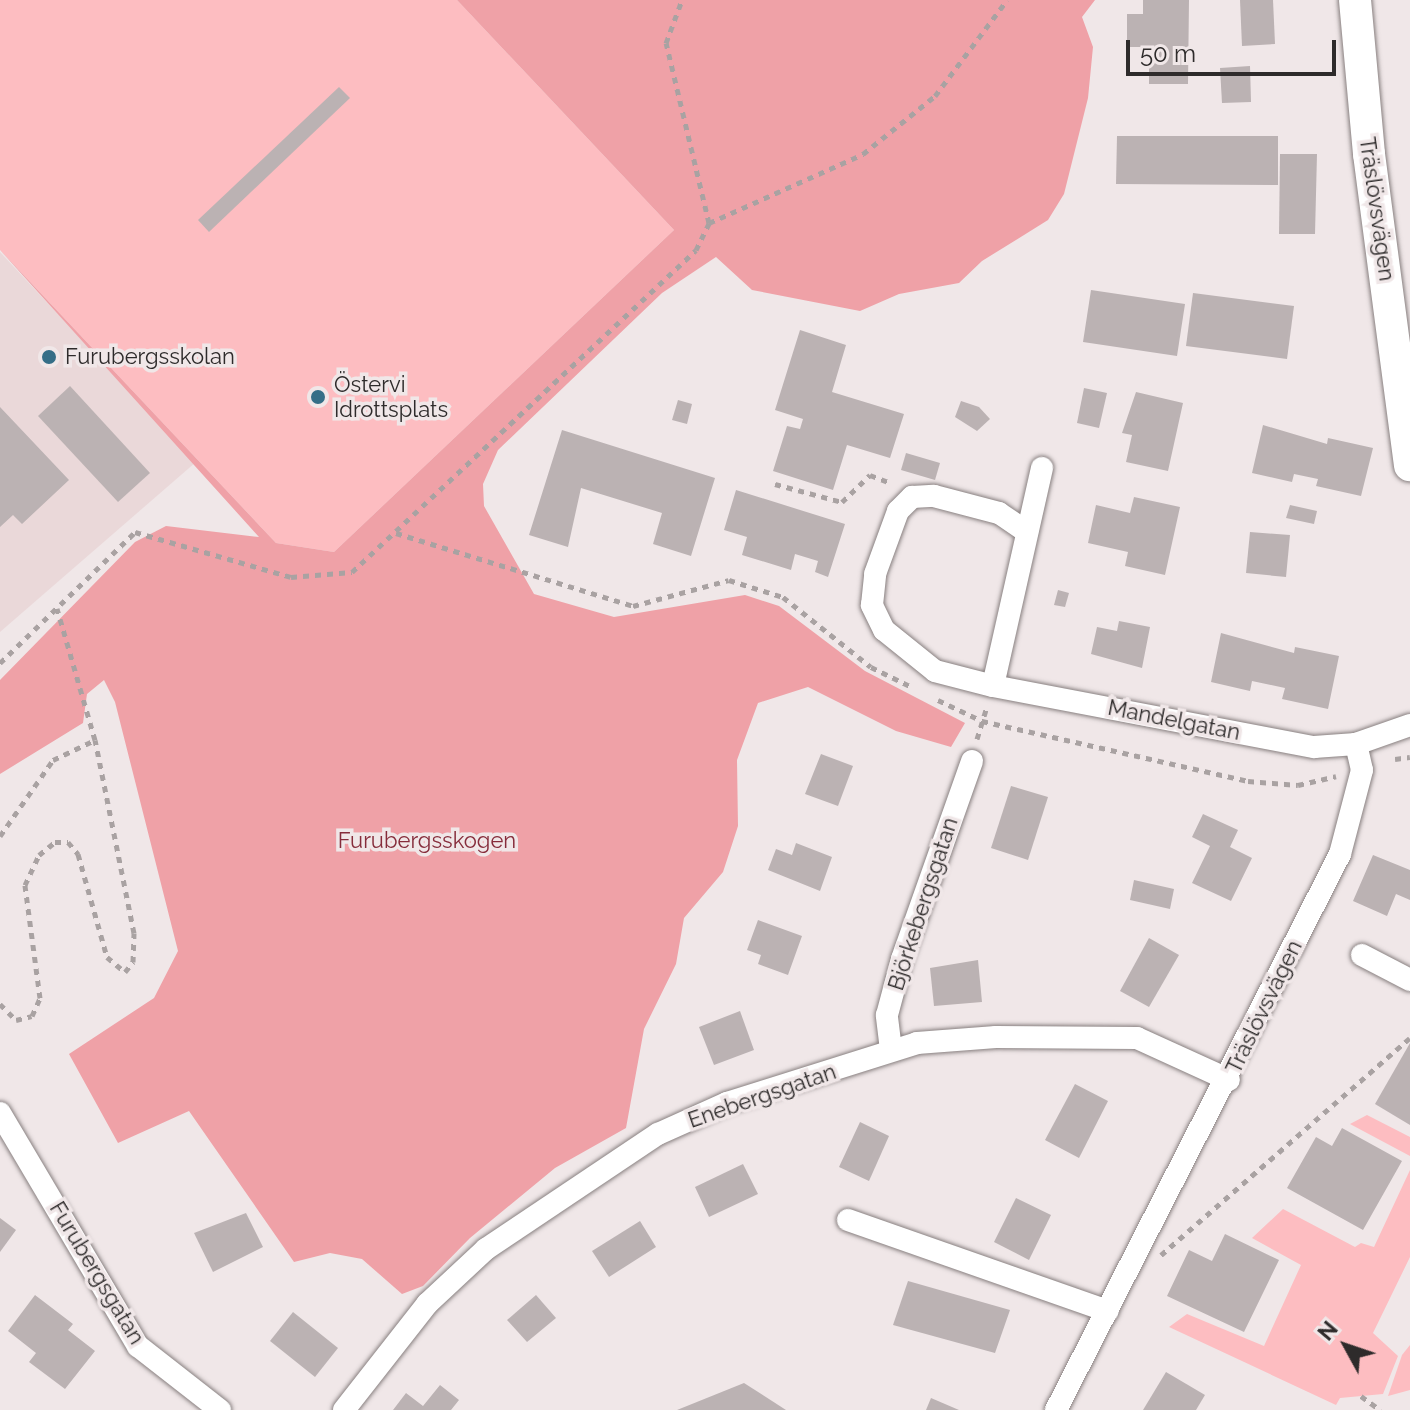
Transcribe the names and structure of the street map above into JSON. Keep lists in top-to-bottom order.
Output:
{
  "streets": {
    "street": [
      "Träslövsvägen",
      "Mandelgatan",
      "Björkebergsgatan",
      "Enebergsgatan",
      "Furubergsgatan"
    ]
  },
  "crossings": [
    ["Träslövsvägen", "Mandelgatan"],
    ["Träslövsvägen", "Enebergsgatan"],
    ["Björkebergsgatan", "Enebergsgatan"]
  ],
  "parks": ["Furubergsskogen"],
  "places": ["Furubergsskolan", "Östervi Idrottsplats"],
  "scale_bar": "50 m",
  "north": "top left"
}
